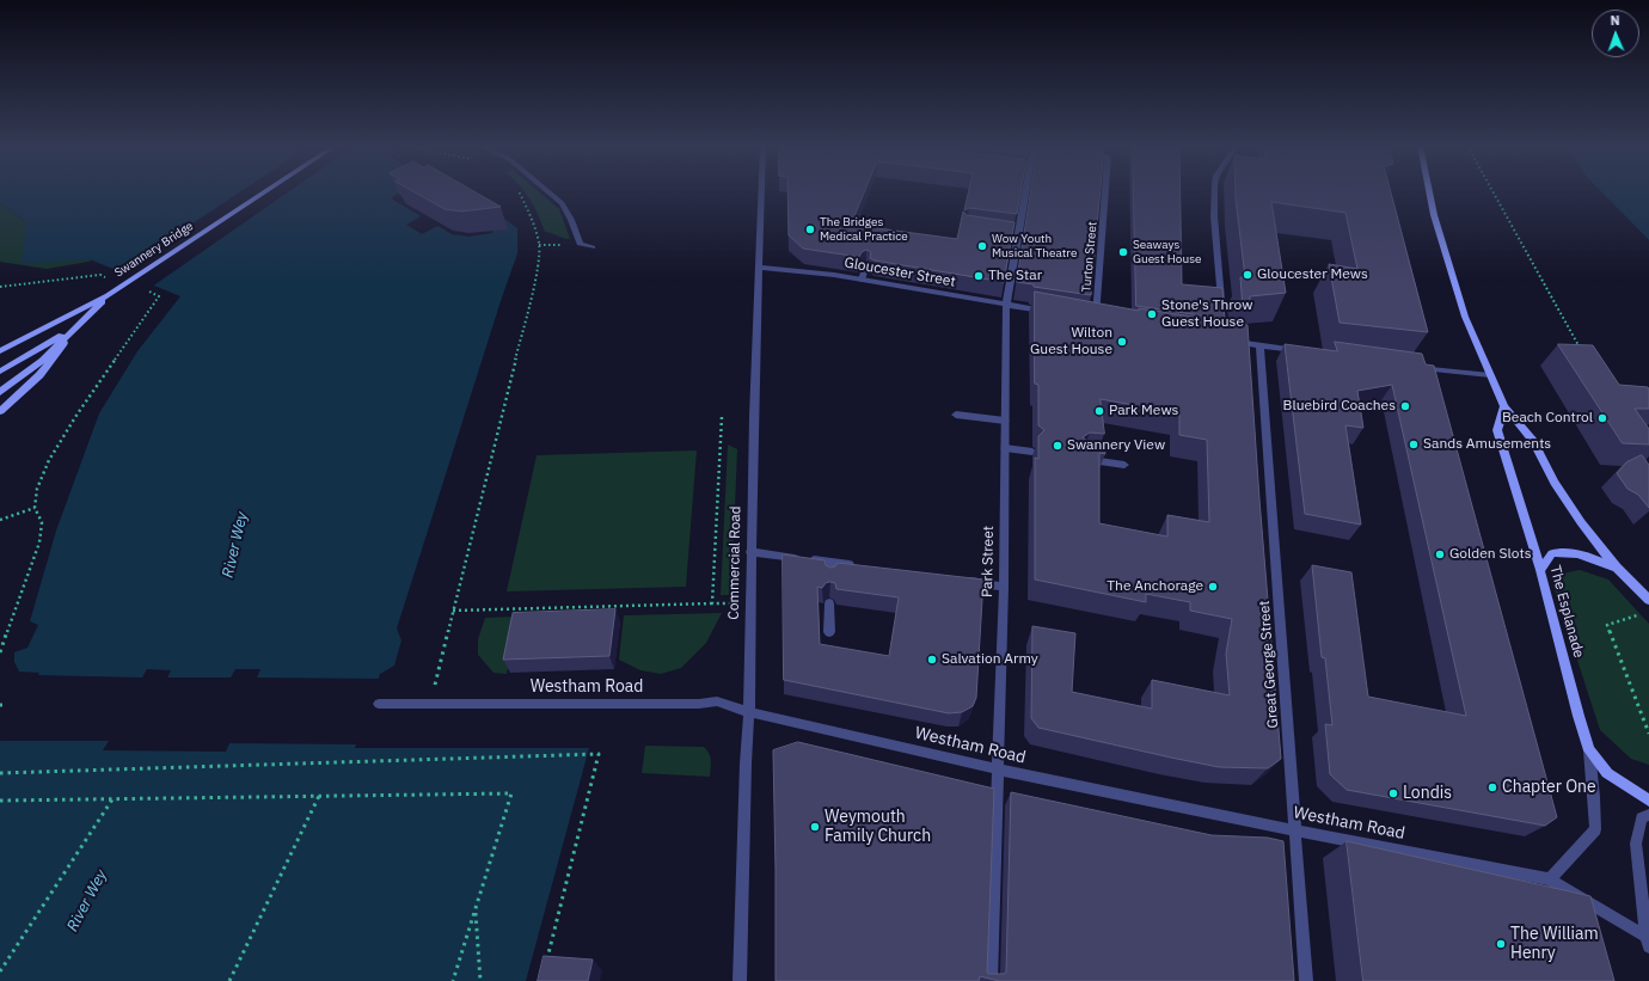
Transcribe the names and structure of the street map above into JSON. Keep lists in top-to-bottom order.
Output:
{
  "streets": {
    "street": [
      "Swannery Bridge",
      "Turton Street",
      "Gloucester Street",
      "Park Street",
      "Commercial Road",
      "The Esplanade",
      "Great George Street",
      "Westham Road"
    ]
  },
  "crossings": [
    ["Gloucester Street", "Park Street"],
    ["Gloucester Street", "Commercial Road"],
    ["Park Street", "Westham Road"],
    ["Commercial Road", "Westham Road"],
    ["Great George Street", "Westham Road"]
  ],
  "water": ["River Wey"],
  "places": [
    "The Bridges Medical Practice",
    "Wow Youth Musical Theatre",
    "Seaways Guest House",
    "Gloucester Mews",
    "The Star",
    "Stone's Throw Guest House",
    "Wilton Guest House",
    "Bluebird Coaches",
    "Park Mews",
    "Beach Control",
    "Sands Amusements",
    "Swannery View",
    "Golden Slots",
    "The Anchorage",
    "Salvation Army",
    "Chapter One",
    "Londis",
    "Weymouth Family Church",
    "The William Henry"
  ],
  "north": "top"
}
